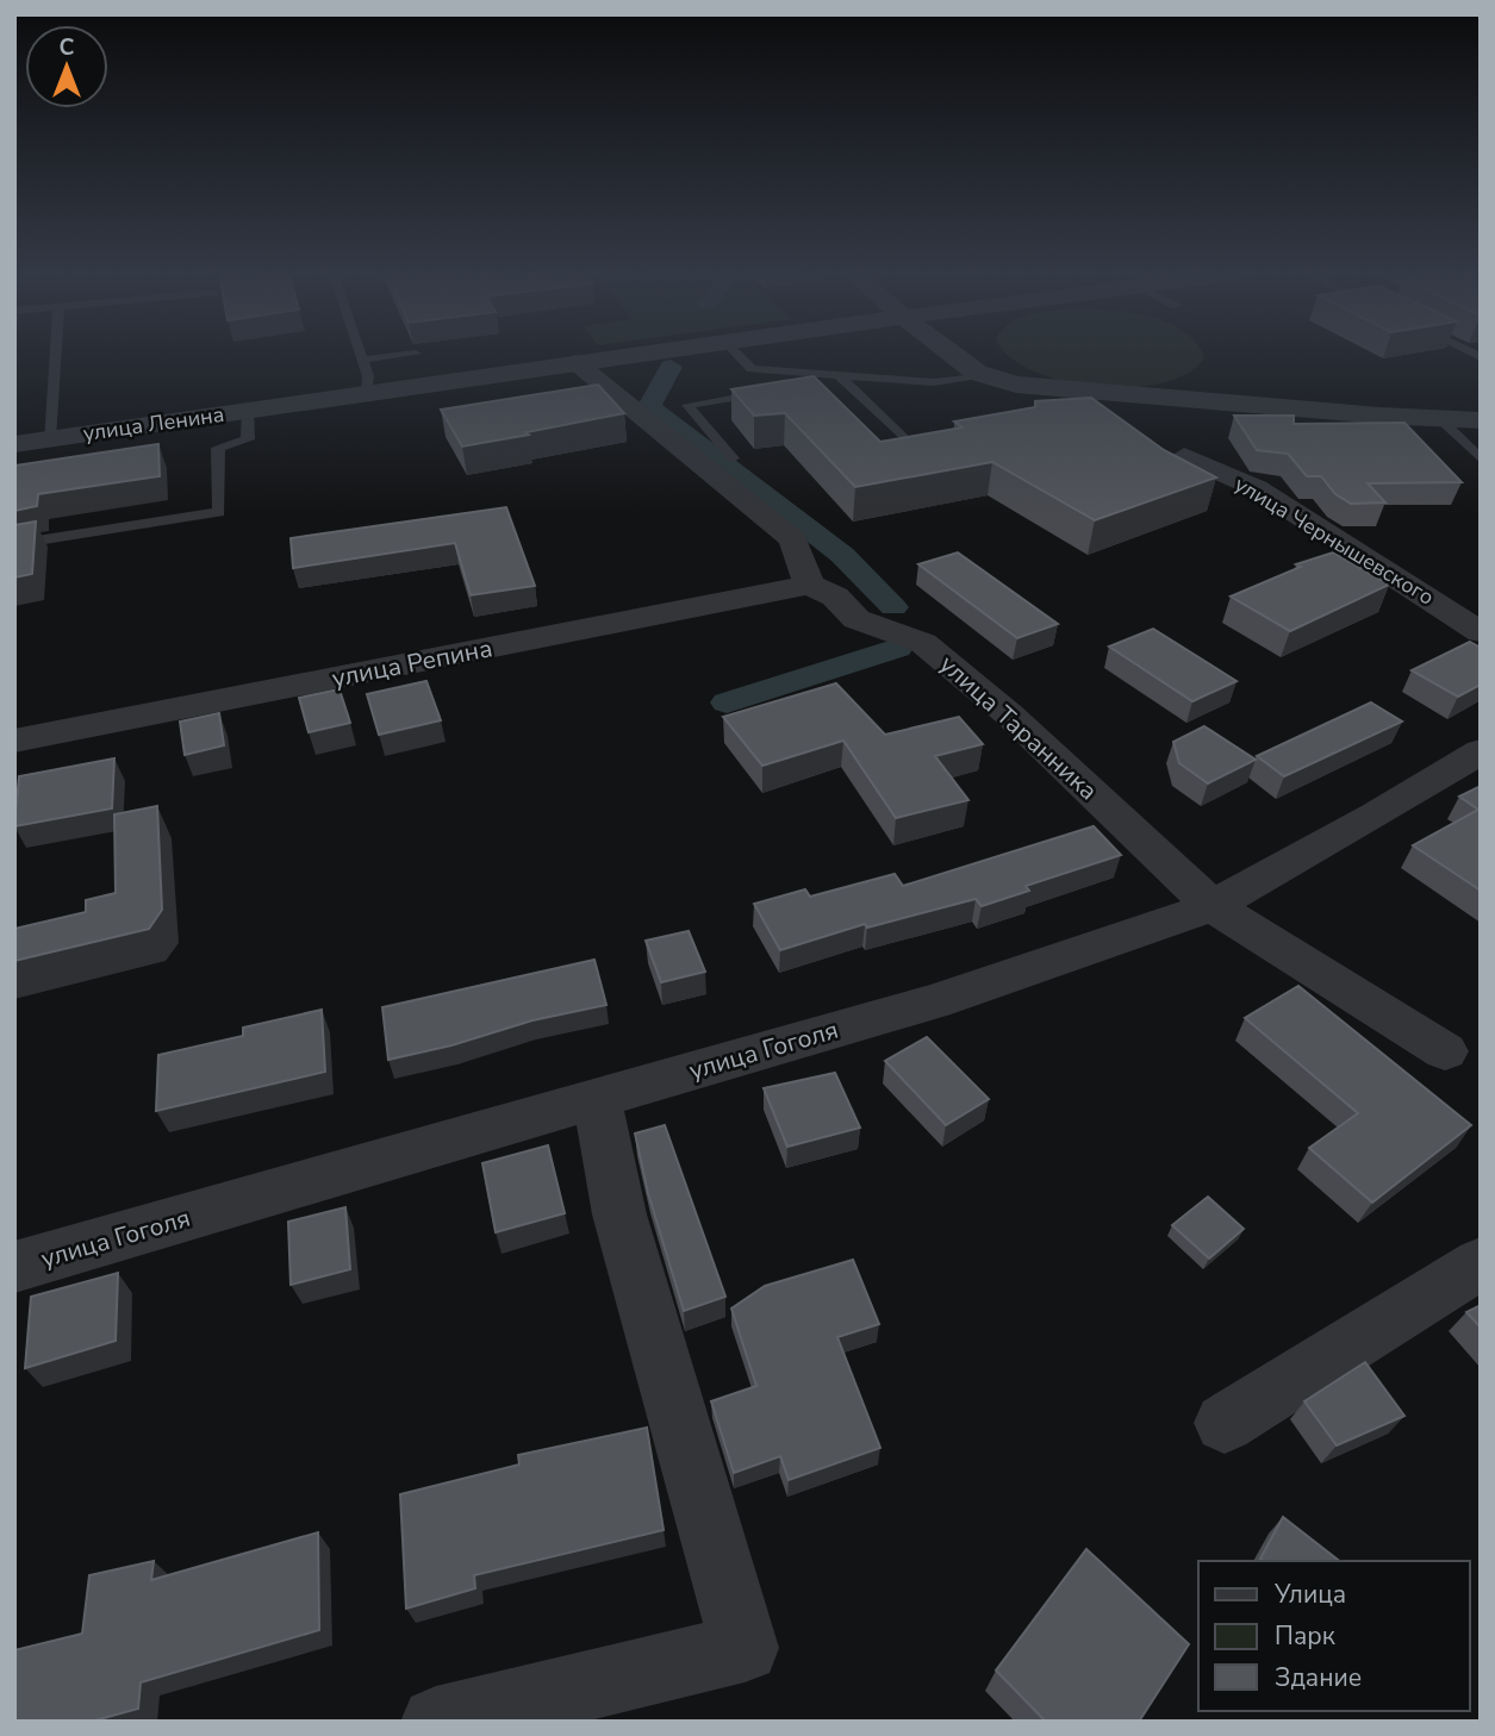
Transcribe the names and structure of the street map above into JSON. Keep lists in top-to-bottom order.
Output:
{
  "streets": {
    "street": [
      "улица Ленина",
      "улица Чернышевского",
      "улица Репина",
      "улица Таранника",
      "улица Гоголя"
    ]
  },
  "crossings": [
    ["улица Репина", "улица Таранника"],
    ["улица Таранника", "улица Гоголя"]
  ],
  "legend": ["Улица", "Парк", "Здание"],
  "north": "top"
}
